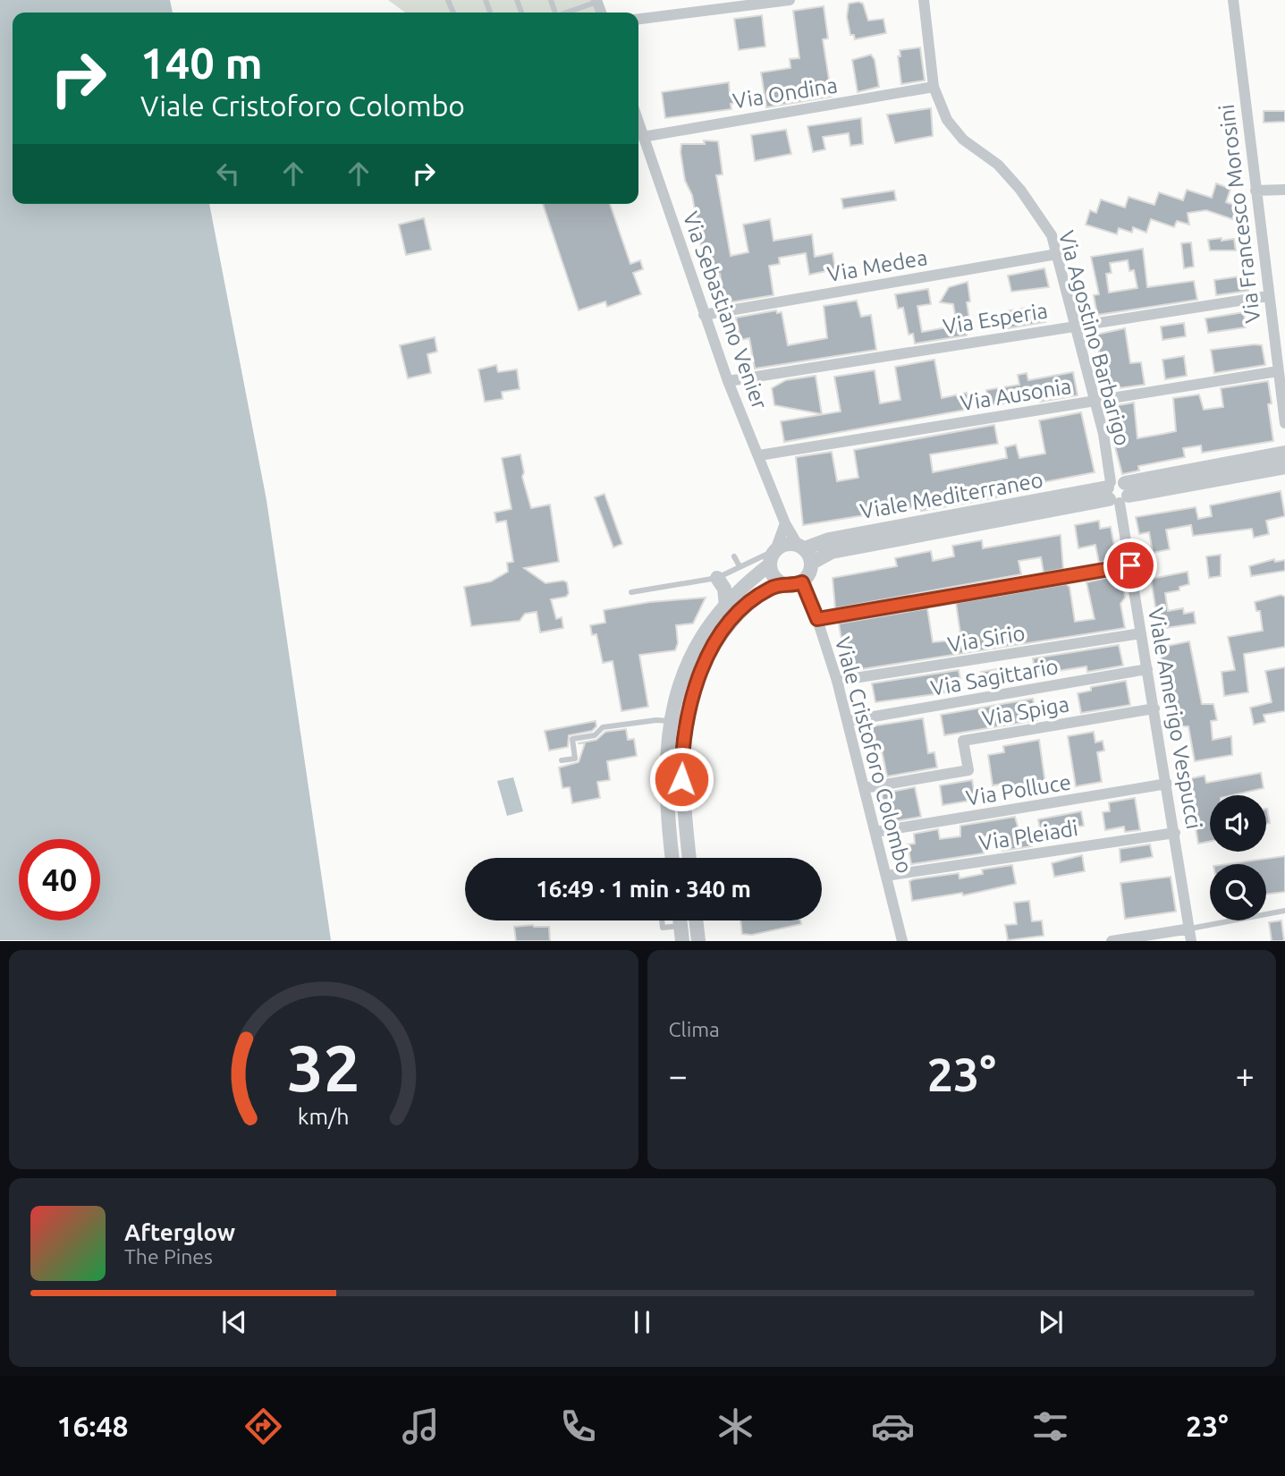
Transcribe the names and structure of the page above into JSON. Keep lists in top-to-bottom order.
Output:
{
  "streets": {
    "street": [
      "Via Ondina",
      "Via Francesco Morosini",
      "Via Medea",
      "Via Sebastiano Venier",
      "Via Esperia",
      "Via Agostino Barbarigo",
      "Via Ausonia",
      "Viale Mediterraneo",
      "Via Sirio",
      "Via Sagittario",
      "Via Spiga",
      "Viale Amerigo Vespucci",
      "Viale Cristoforo Colombo",
      "Via Polluce",
      "Via Pleiadi"
    ]
  },
  "crossings": [
    ["Via Ondina", "Via Sebastiano Venier"],
    ["Via Ondina", "Via Agostino Barbarigo"],
    ["Via Francesco Morosini", "Via Esperia"],
    ["Via Francesco Morosini", "Via Ausonia"],
    ["Via Medea", "Via Sebastiano Venier"],
    ["Via Medea", "Via Agostino Barbarigo"],
    ["Via Sebastiano Venier", "Via Esperia"],
    ["Via Sebastiano Venier", "Via Ausonia"],
    ["Via Sebastiano Venier", "Viale Mediterraneo"],
    ["Via Sebastiano Venier", "Viale Cristoforo Colombo"],
    ["Via Esperia", "Via Agostino Barbarigo"],
    ["Via Agostino Barbarigo", "Via Ausonia"],
    ["Via Agostino Barbarigo", "Viale Mediterraneo"],
    ["Via Agostino Barbarigo", "Viale Amerigo Vespucci"],
    ["Viale Mediterraneo", "Viale Amerigo Vespucci"],
    ["Viale Mediterraneo", "Viale Cristoforo Colombo"],
    ["Via Sirio", "Viale Amerigo Vespucci"],
    ["Via Sirio", "Viale Cristoforo Colombo"],
    ["Via Sagittario", "Viale Amerigo Vespucci"],
    ["Via Sagittario", "Viale Cristoforo Colombo"],
    ["Via Spiga", "Viale Amerigo Vespucci"],
    ["Via Spiga", "Viale Cristoforo Colombo"],
    ["Viale Amerigo Vespucci", "Via Polluce"],
    ["Viale Amerigo Vespucci", "Via Pleiadi"],
    ["Viale Cristoforo Colombo", "Via Polluce"],
    ["Viale Cristoforo Colombo", "Via Pleiadi"]
  ],
  "page": {
    "turn": ["140 m", "Viale Cristoforo Colombo"],
    "limit": "40",
    "trip": "16:49 · 1 min · 340 m",
    "tile": "Clima",
    "heat": ["−", "23°", "+"],
    "song": ["Afterglow", "The Pines"],
    "tabs": ["16:48", "23°"],
    "gauge": ["32", "km/h"]
  }
}
